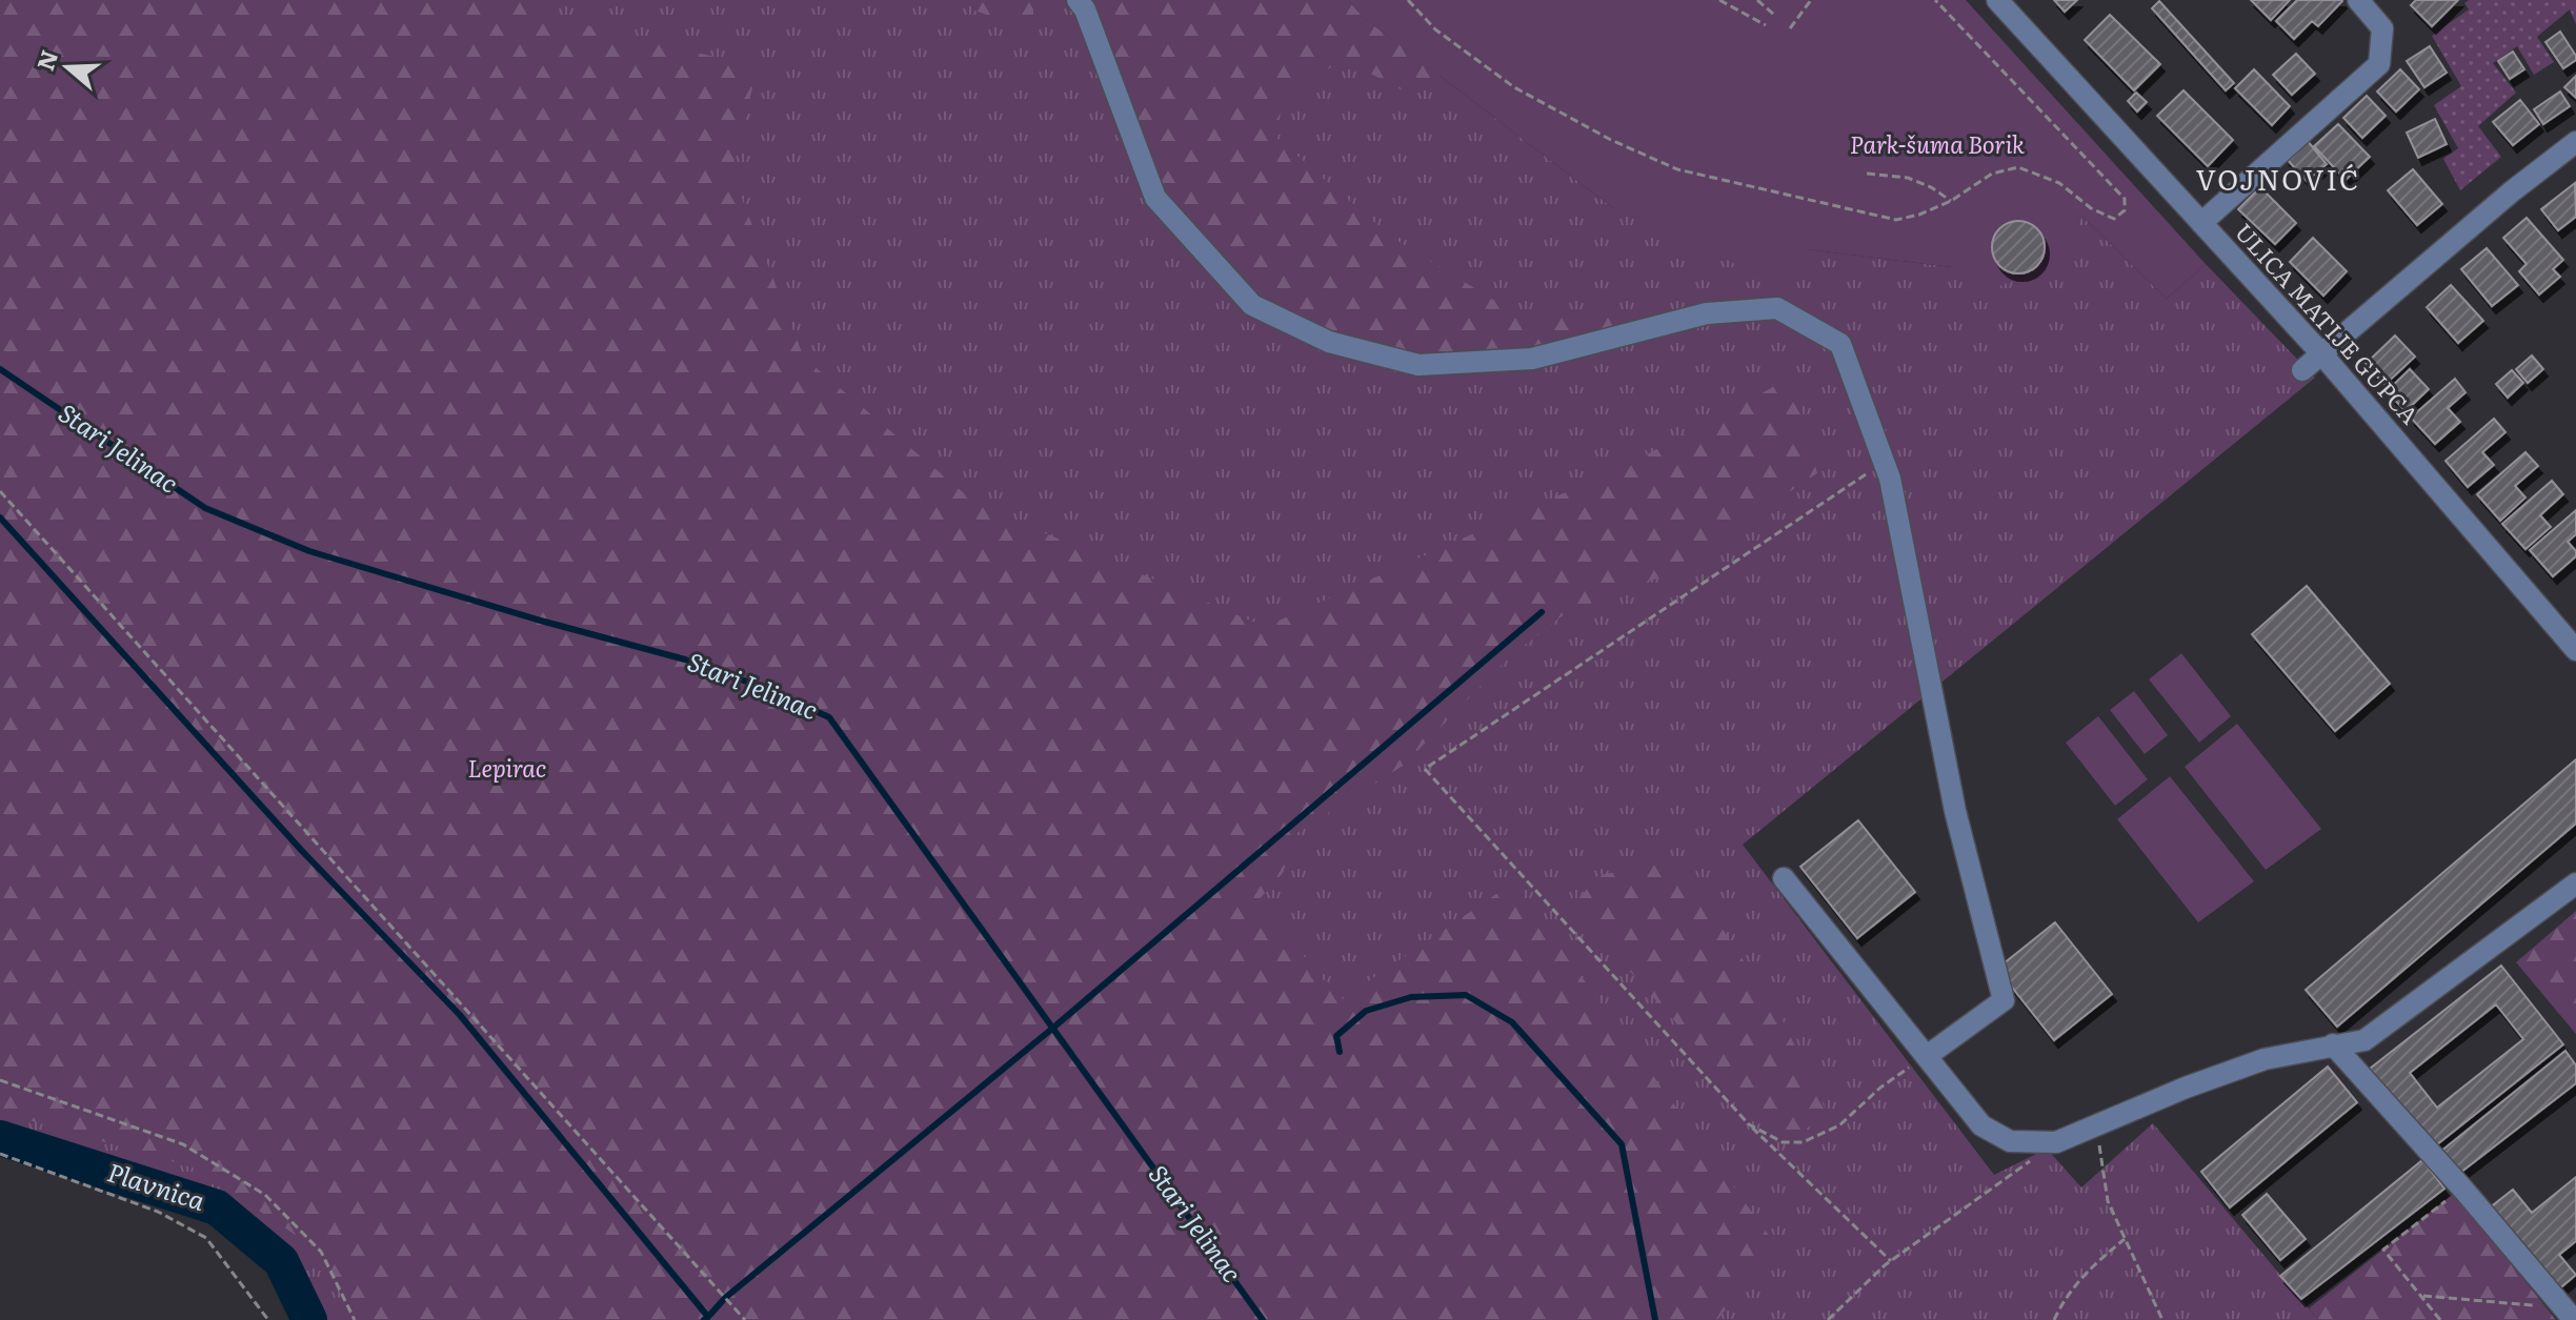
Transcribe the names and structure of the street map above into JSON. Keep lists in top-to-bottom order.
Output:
{
  "streets": {
    "street": ["ULICA MATIJE GUPCA"]
  },
  "districts": ["VOJNOVIĆ"],
  "water": ["Stari Jelinac", "Plavnica"],
  "parks": ["Park-šuma Borik", "Lepirac"],
  "north": "left"
}
